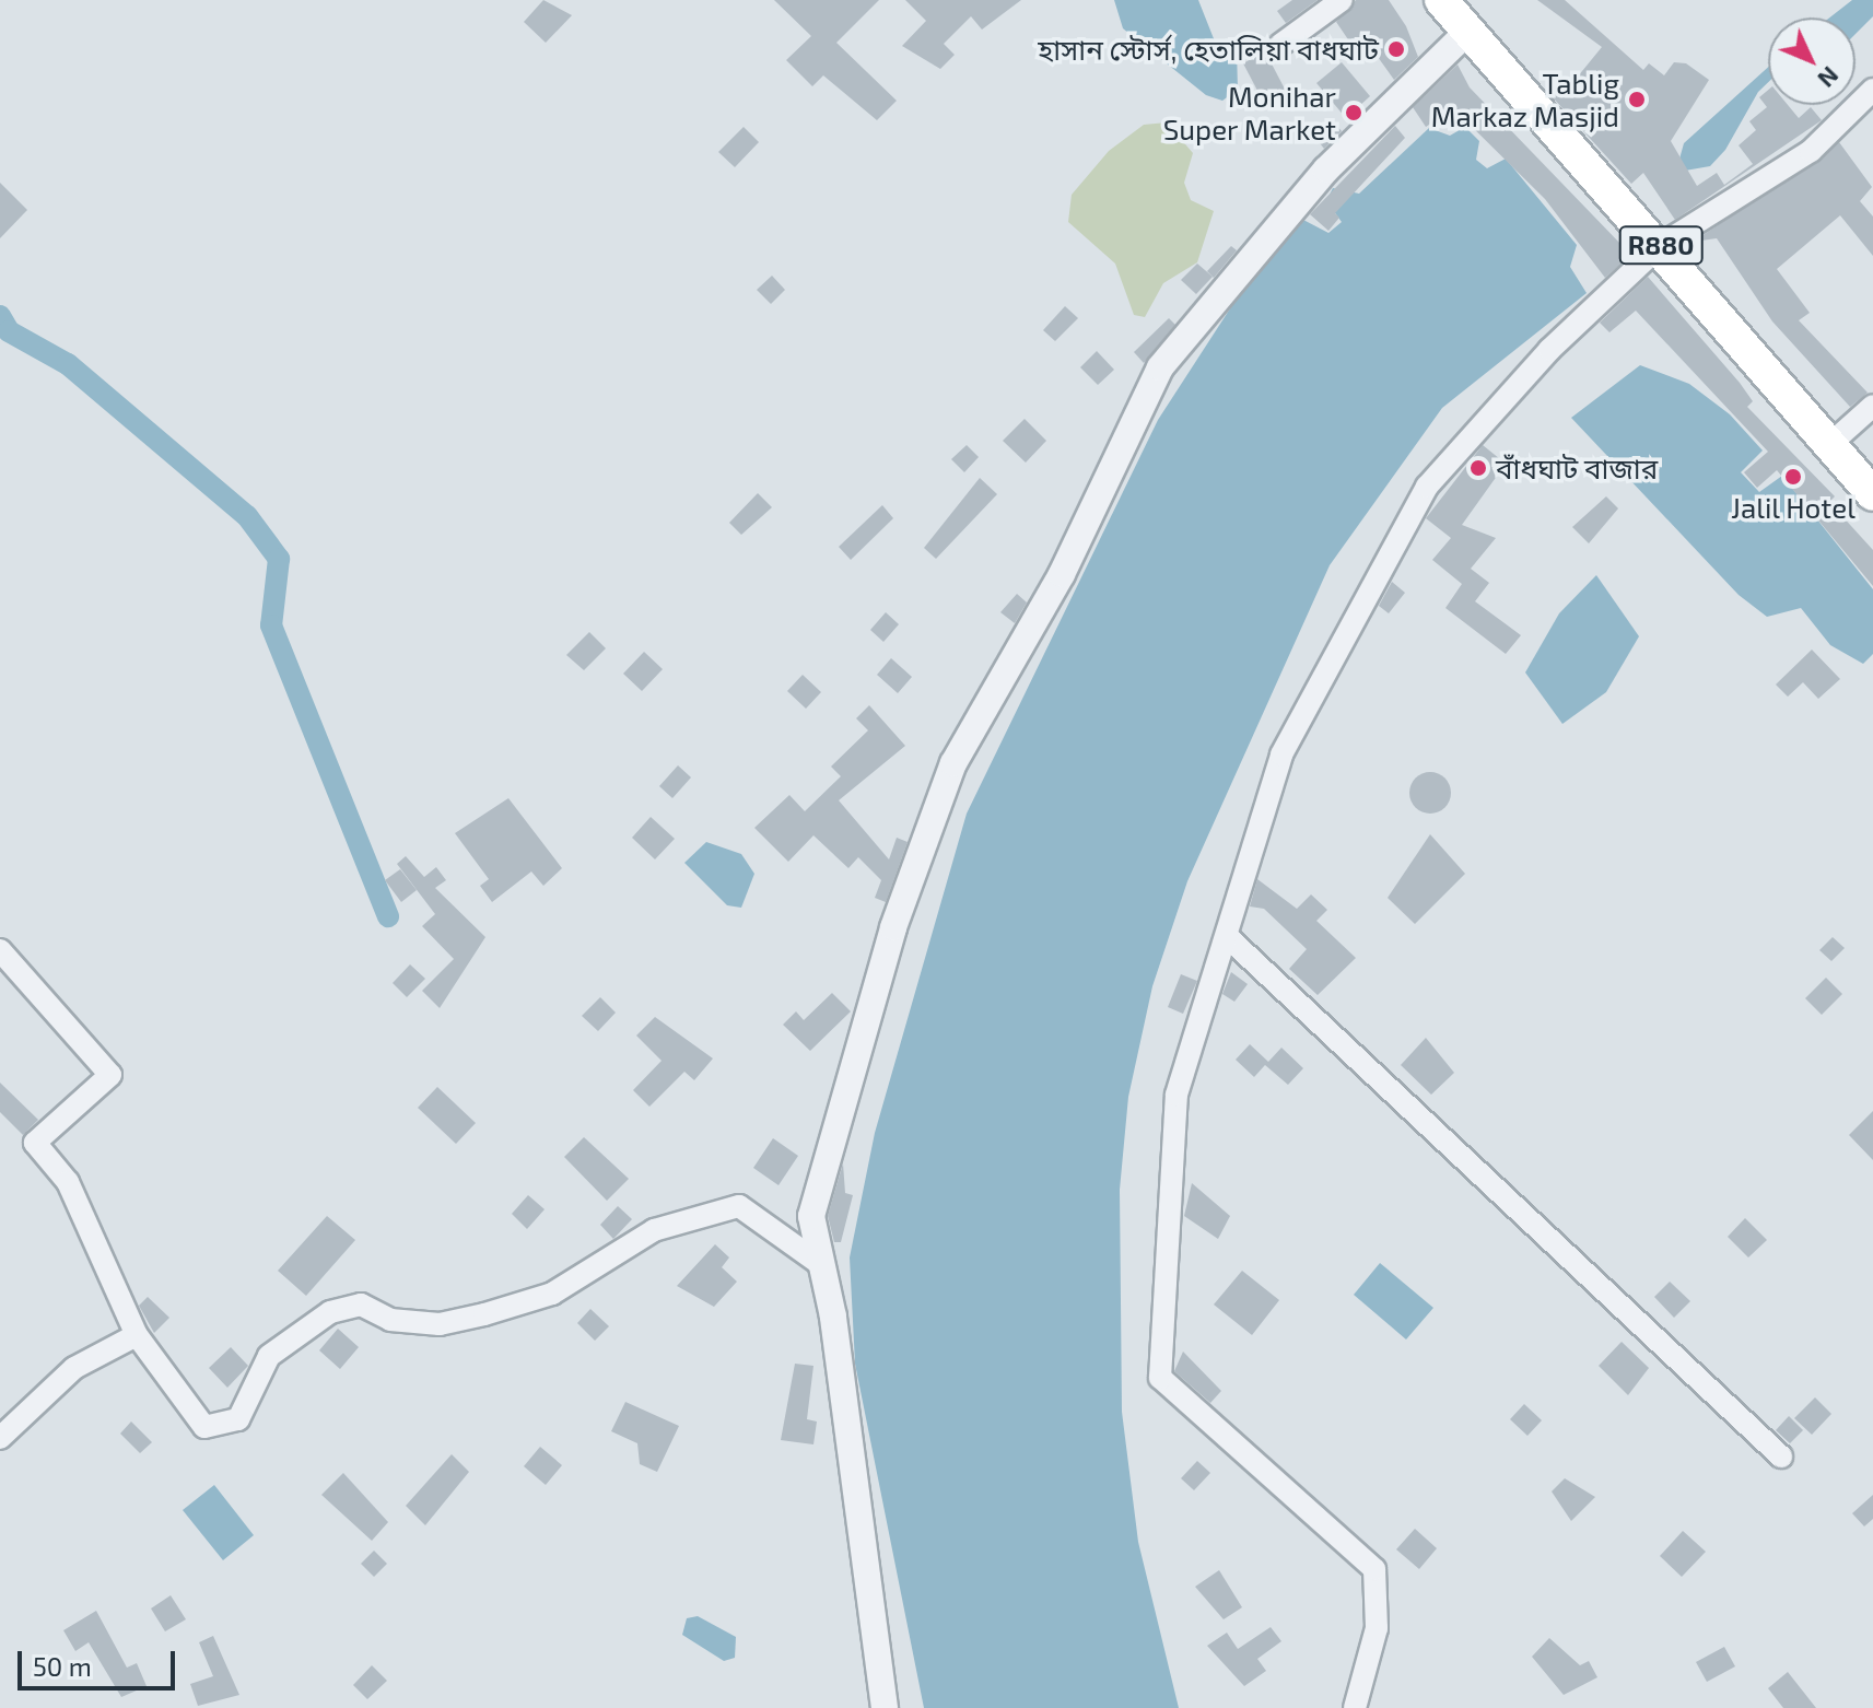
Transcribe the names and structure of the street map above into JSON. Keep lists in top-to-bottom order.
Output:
{
  "streets": {
    "main road": ["R880"]
  },
  "places": [
    "হাসান স্টোর্স, হেতালিয়া বাধঘাট",
    "Tablig Markaz Masjid",
    "Monihar Super Market",
    "বাঁধঘাট বাজার",
    "Jalil Hotel"
  ],
  "scale_bar": "50 m",
  "north": "bottom right"
}
